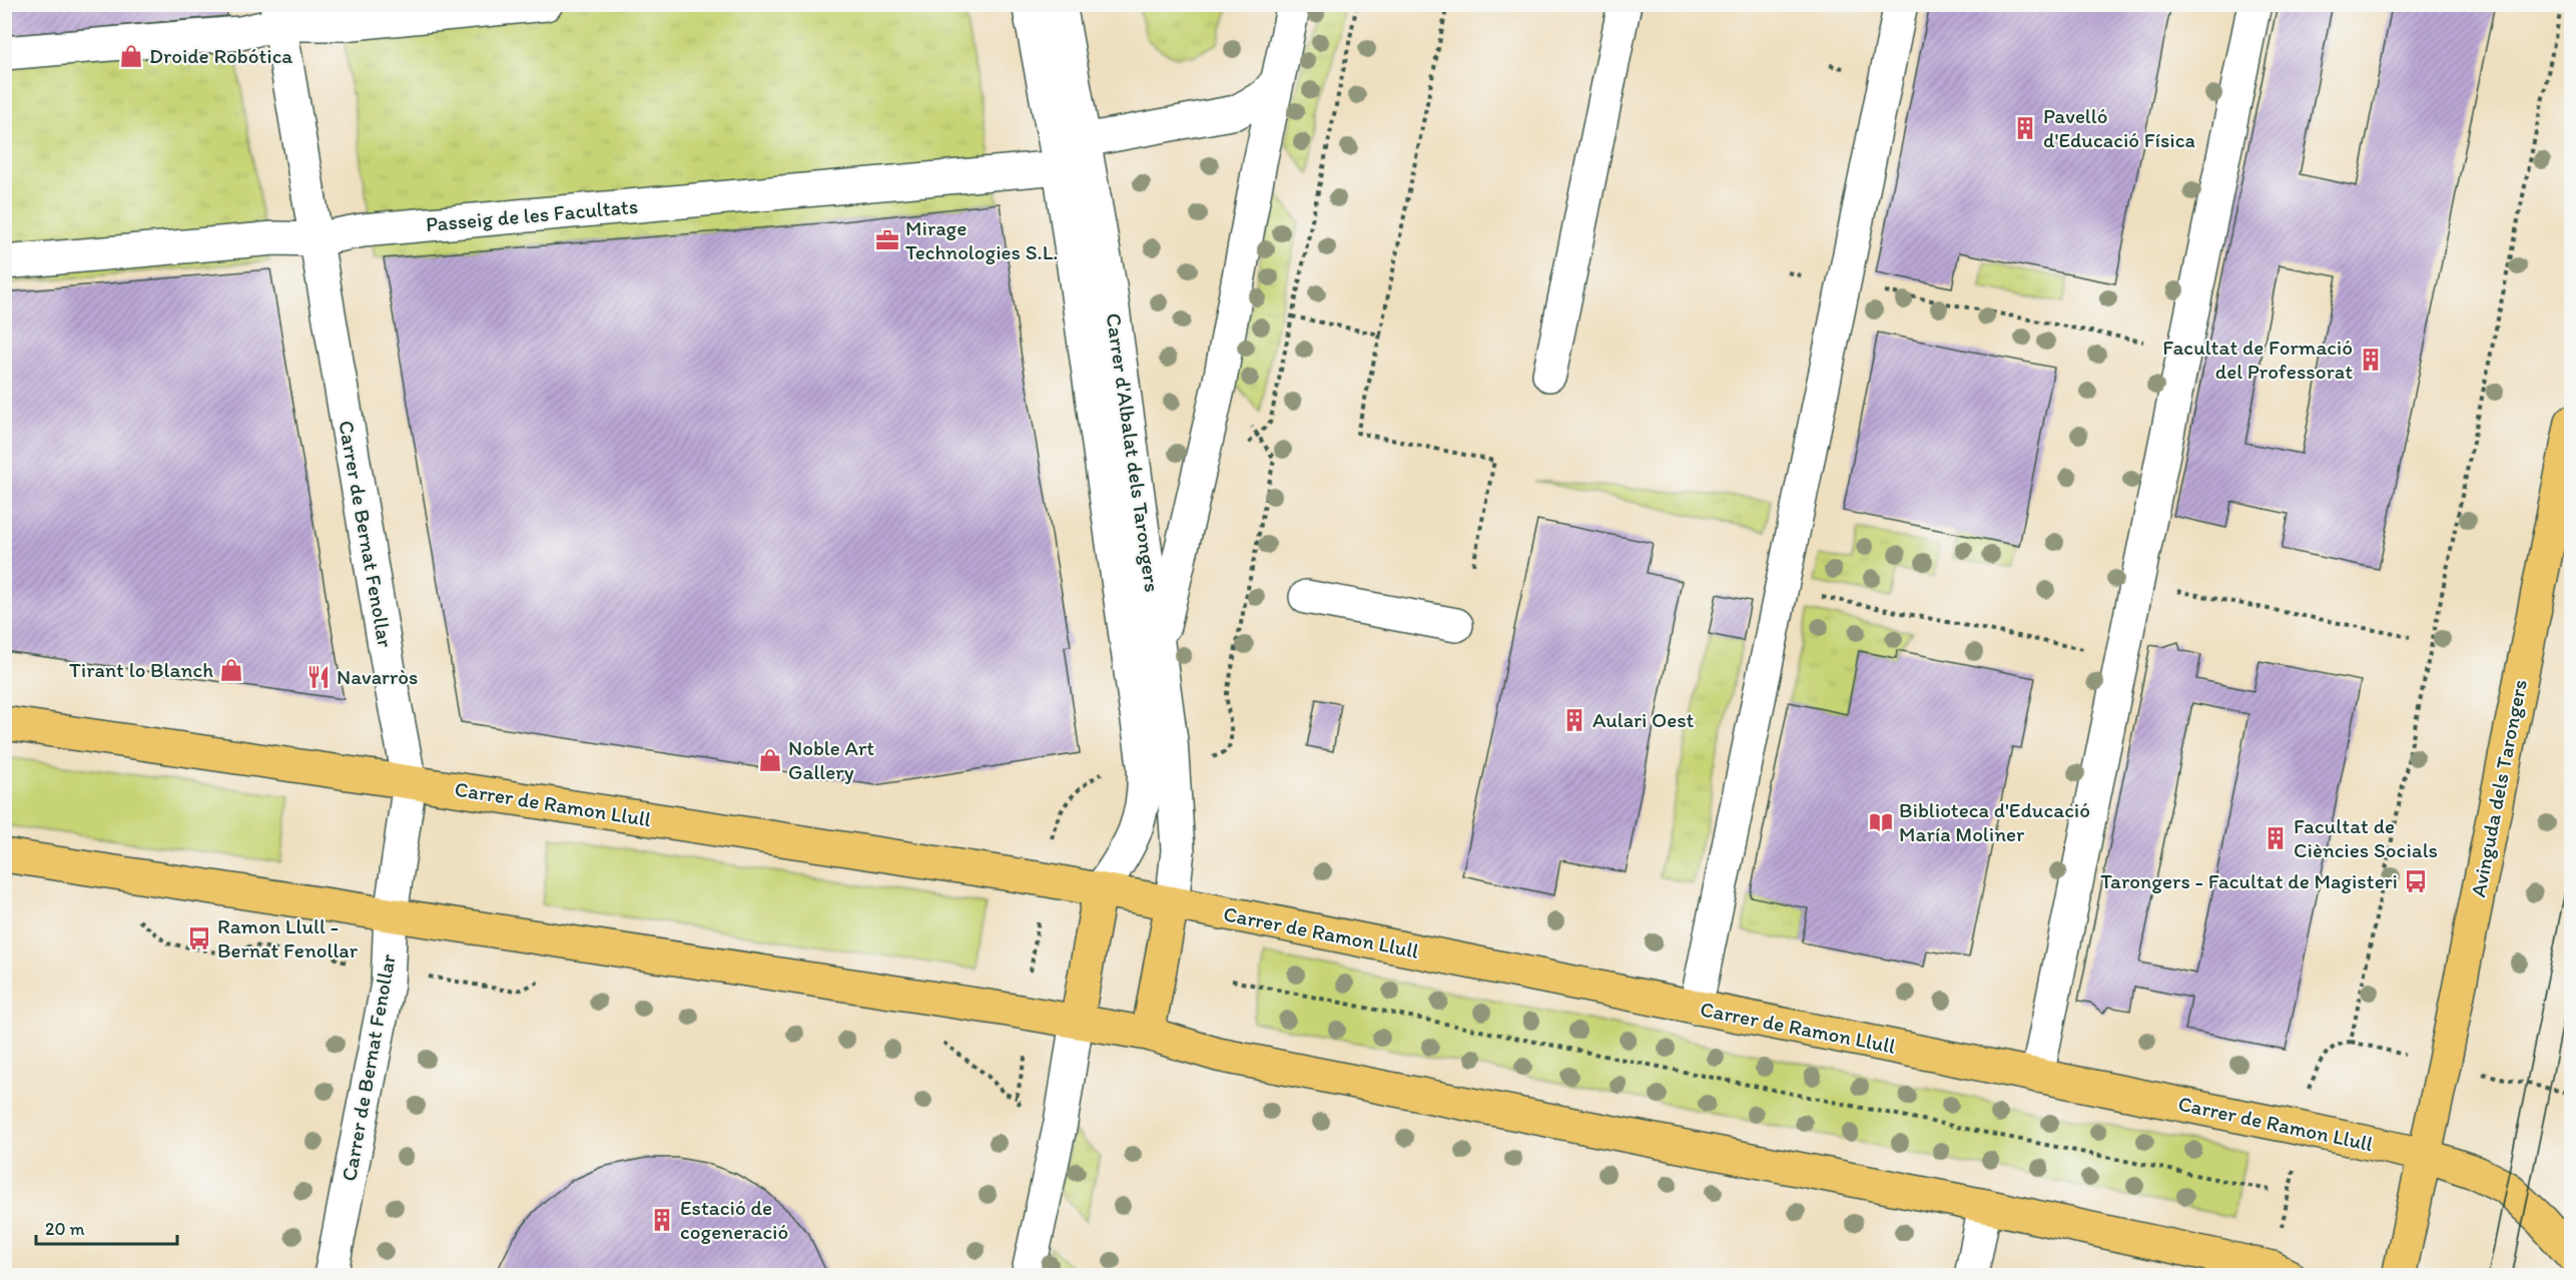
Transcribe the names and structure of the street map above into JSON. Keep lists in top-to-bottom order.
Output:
{
  "streets": {
    "main road": ["Avinguda dels Tarongers", "Carrer de Ramon Llull"],
    "street": ["Passeig de les Facultats", "Carrer d'Albalat dels Tarongers", "Carrer de Bernat Fenollar"]
  },
  "crossings": [
    ["Passeig de les Facultats", "Carrer d'Albalat dels Tarongers"],
    ["Passeig de les Facultats", "Carrer de Bernat Fenollar"],
    ["Carrer d'Albalat dels Tarongers", "Carrer de Ramon Llull"],
    ["Carrer de Bernat Fenollar", "Carrer de Ramon Llull"],
    ["Avinguda dels Tarongers", "Carrer de Ramon Llull"]
  ],
  "places": {
    "shop": ["Droide Robótica", "Tirant lo Blanch", "Noble Art Gallery"],
    "building": [
      "Pavelló d'Educació Física",
      "Facultat de Formació del Professorat",
      "Aulari Oest",
      "Facultat de Ciències Socials",
      "Estació de cogeneració"
    ],
    "office": ["Mirage Technologies S.L."],
    "restaurant": ["Navarròs"],
    "library": ["Biblioteca d'Educació María Moliner"],
    "bus stop": ["Tarongers - Facultat de Magisteri", "Ramon Llull - Bernat Fenollar"]
  },
  "scale_bar": "20 m"
}
